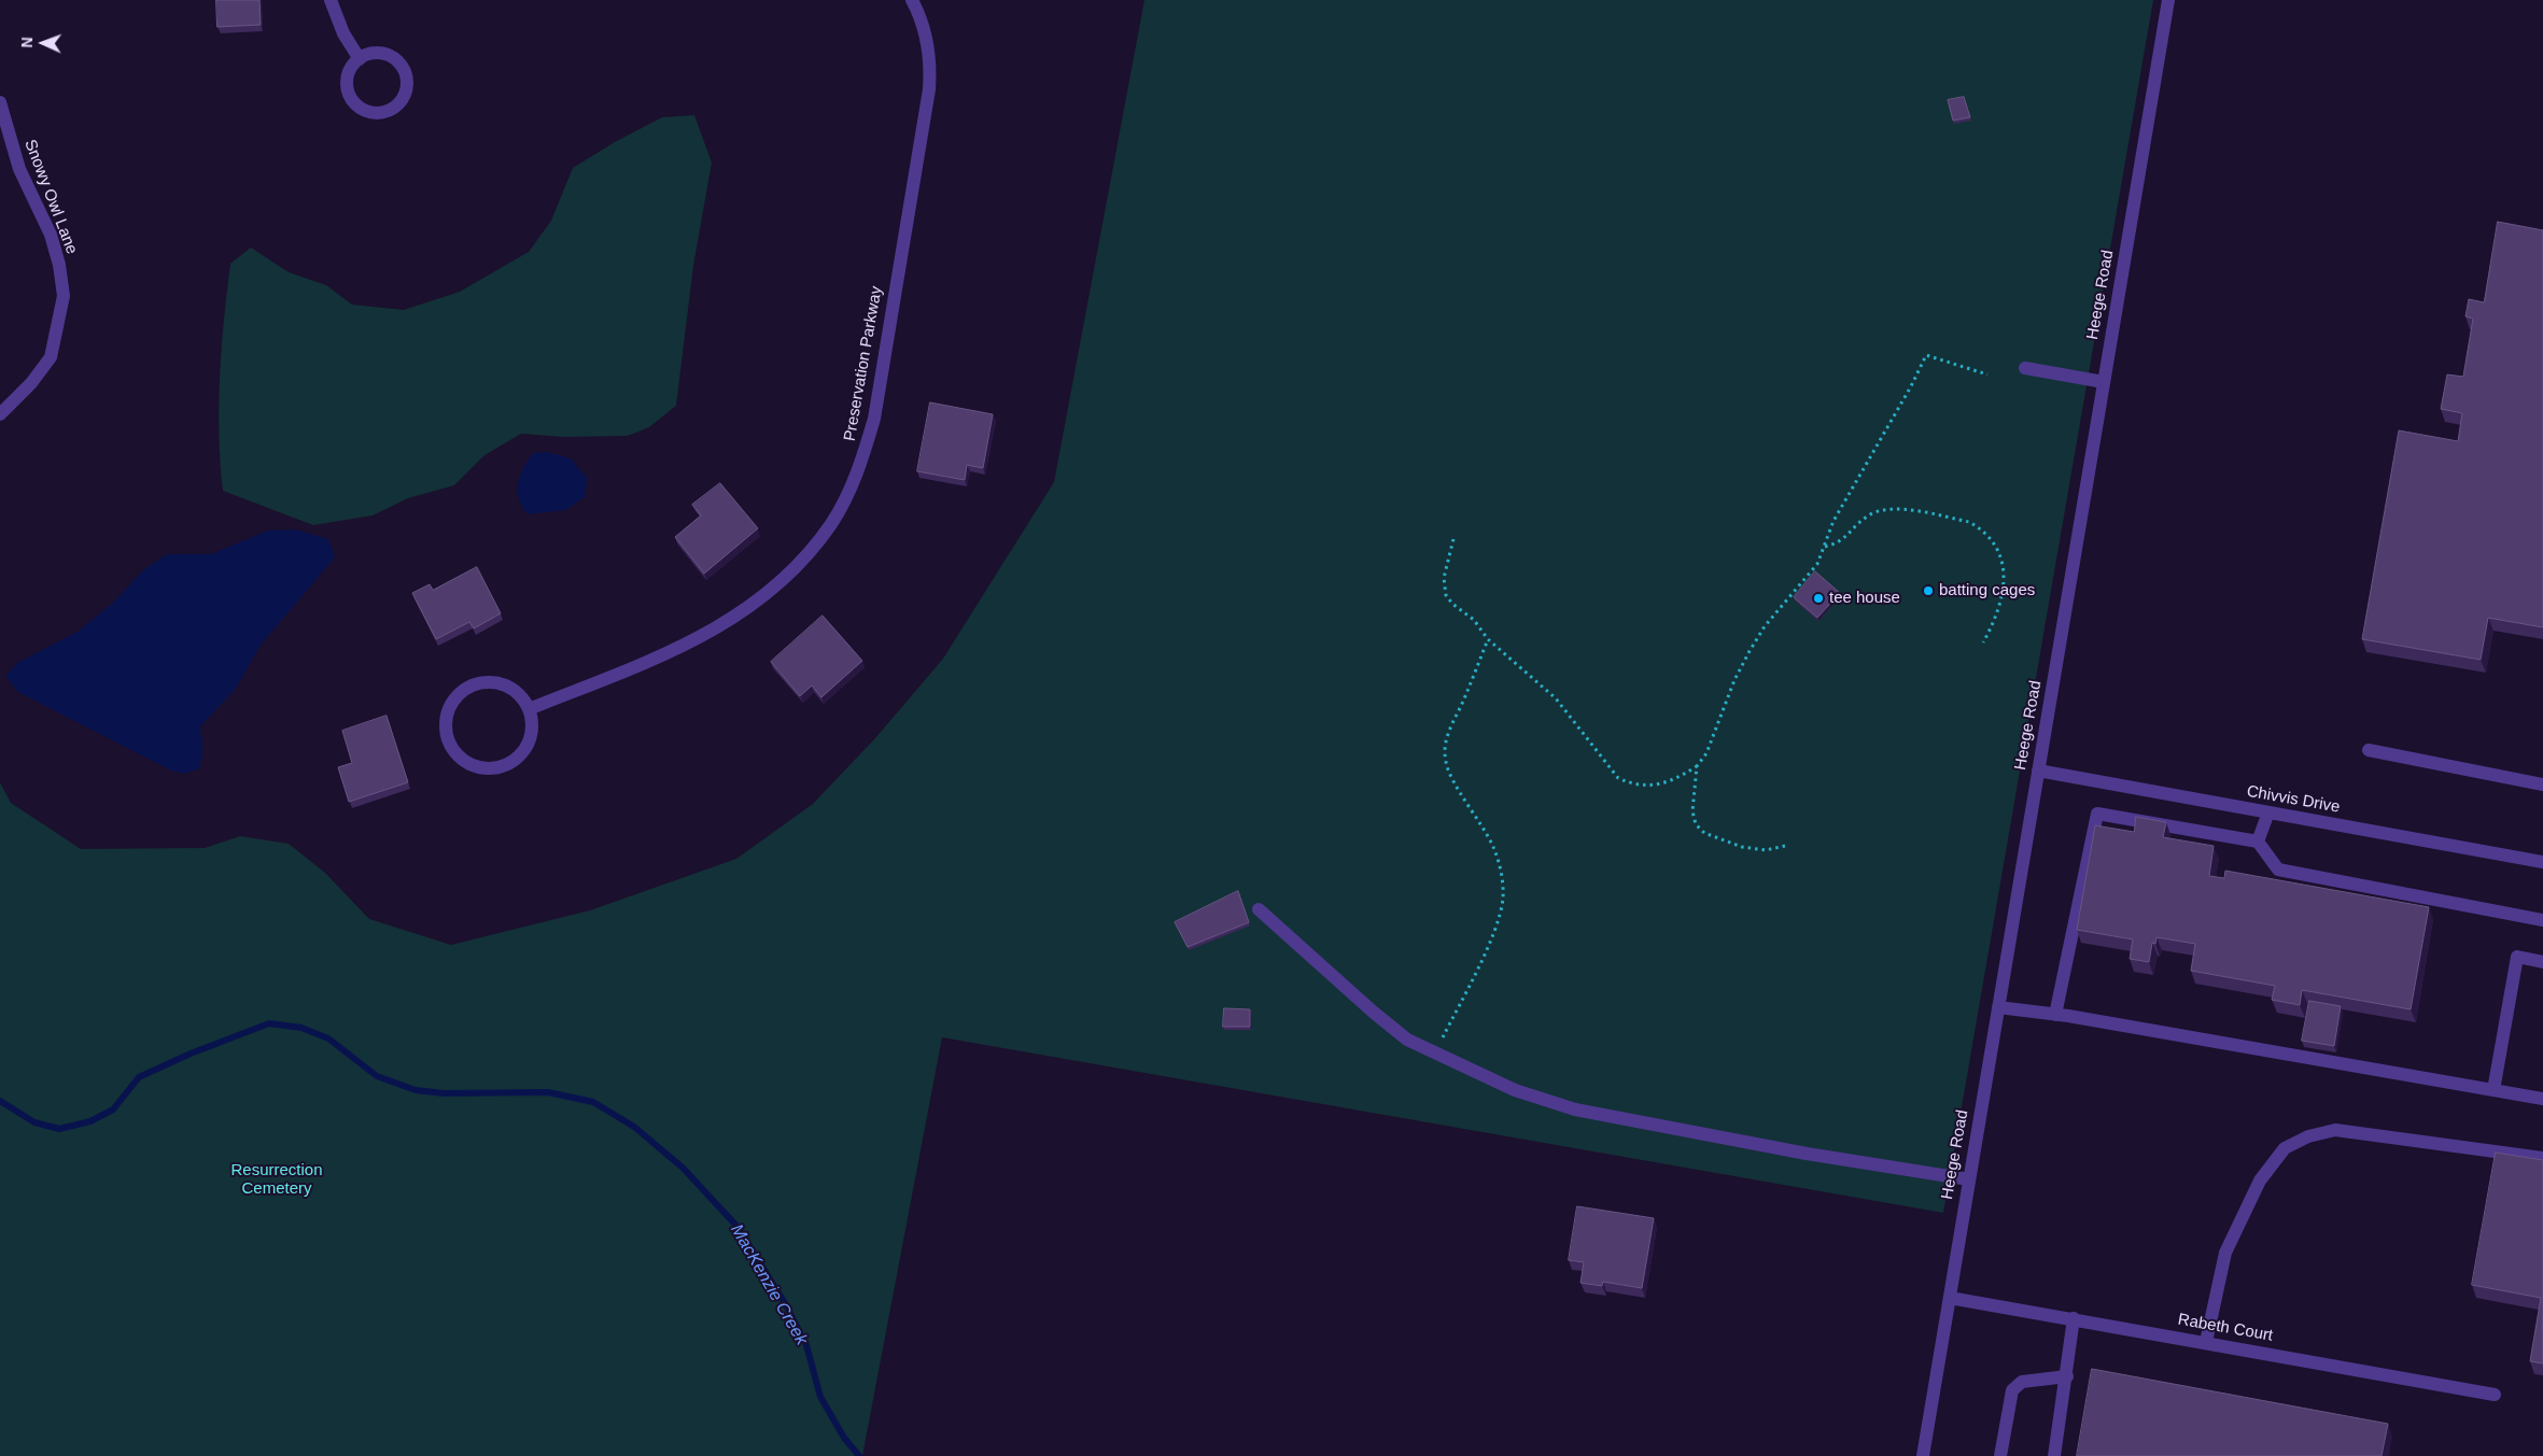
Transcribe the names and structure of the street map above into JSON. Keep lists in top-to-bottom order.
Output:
{
  "streets": {
    "street": [
      "Snowy Owl Lane",
      "Heege Road",
      "Preservation Parkway",
      "Chivvis Drive",
      "Rabeth Court"
    ]
  },
  "crossings": [
    ["Heege Road", "Chivvis Drive"],
    ["Heege Road", "Rabeth Court"]
  ],
  "water": ["MacKenzie Creek"],
  "parks": ["Resurrection Cemetery"],
  "places": ["batting cages", "tee house"],
  "north": "left"
}
